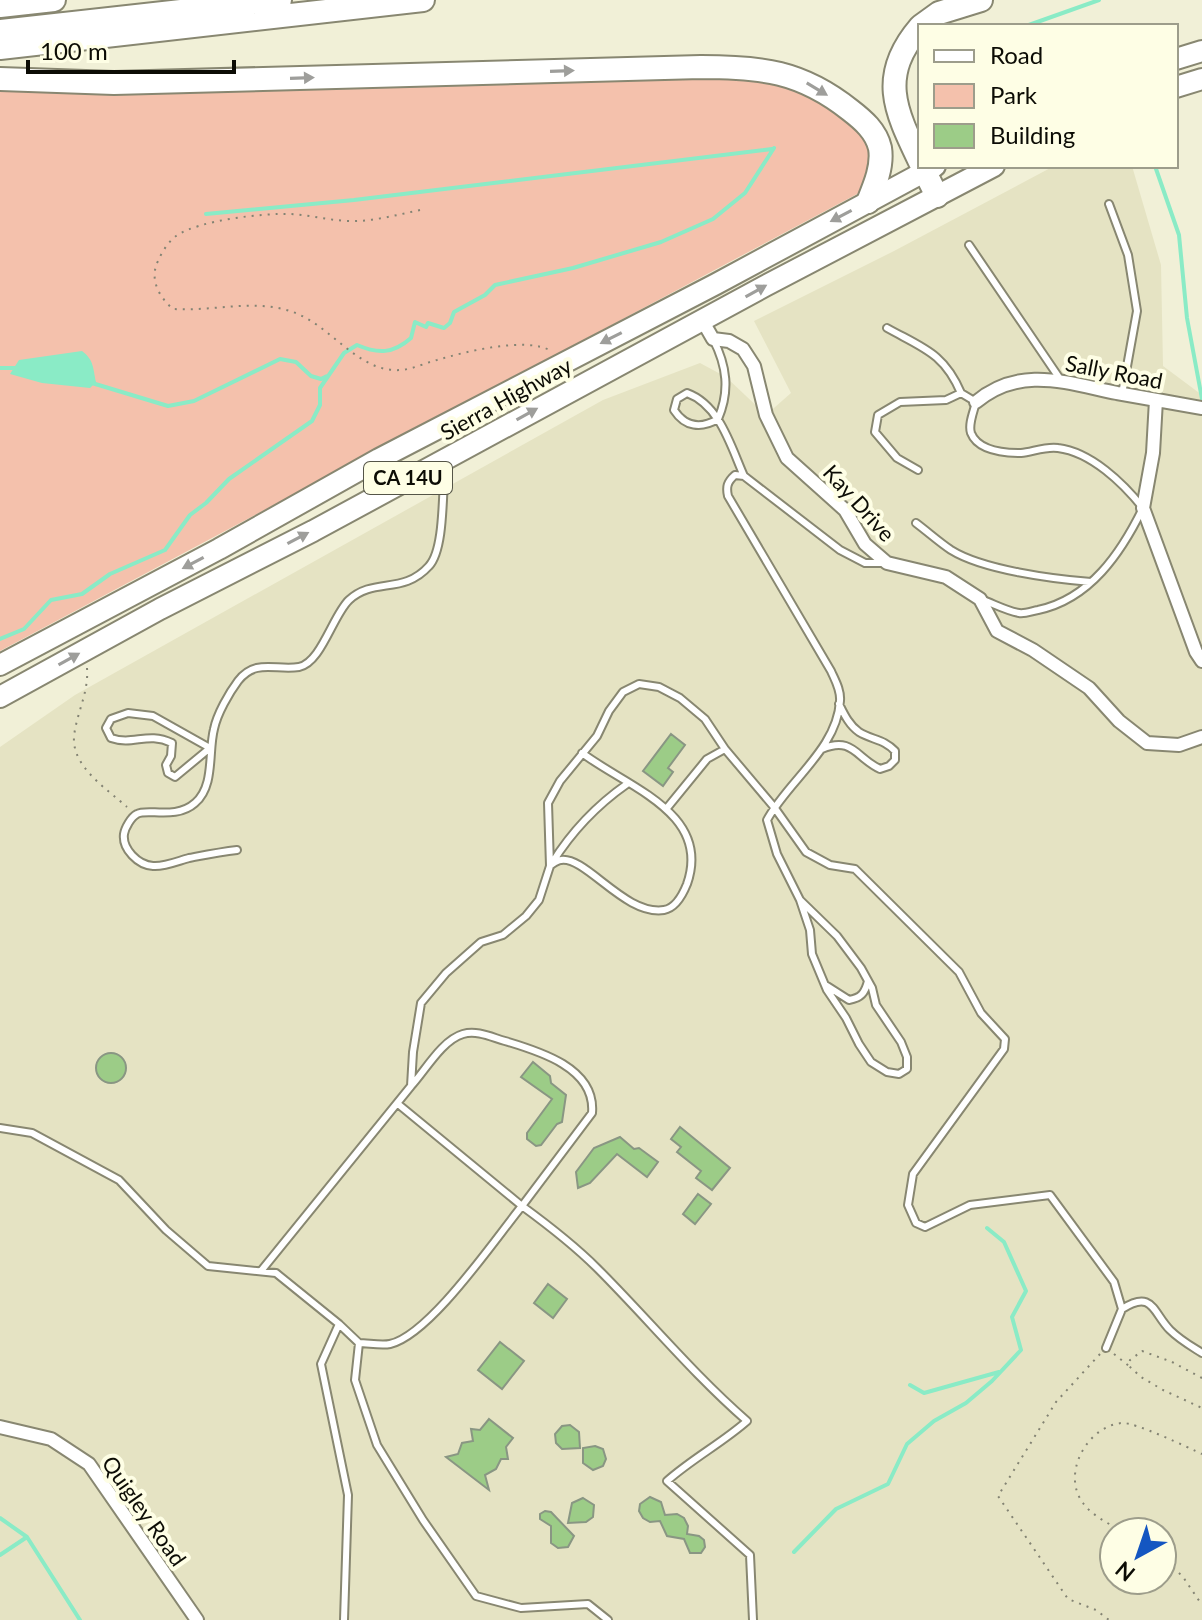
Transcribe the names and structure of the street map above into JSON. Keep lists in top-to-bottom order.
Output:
{
  "streets": {
    "main road": ["Sierra Highway", "CA 14U"],
    "street": ["Sally Road", "Kay Drive", "Quigley Road"]
  },
  "legend": ["Road", "Park", "Building"],
  "scale_bar": "100 m",
  "north": "bottom left"
}
